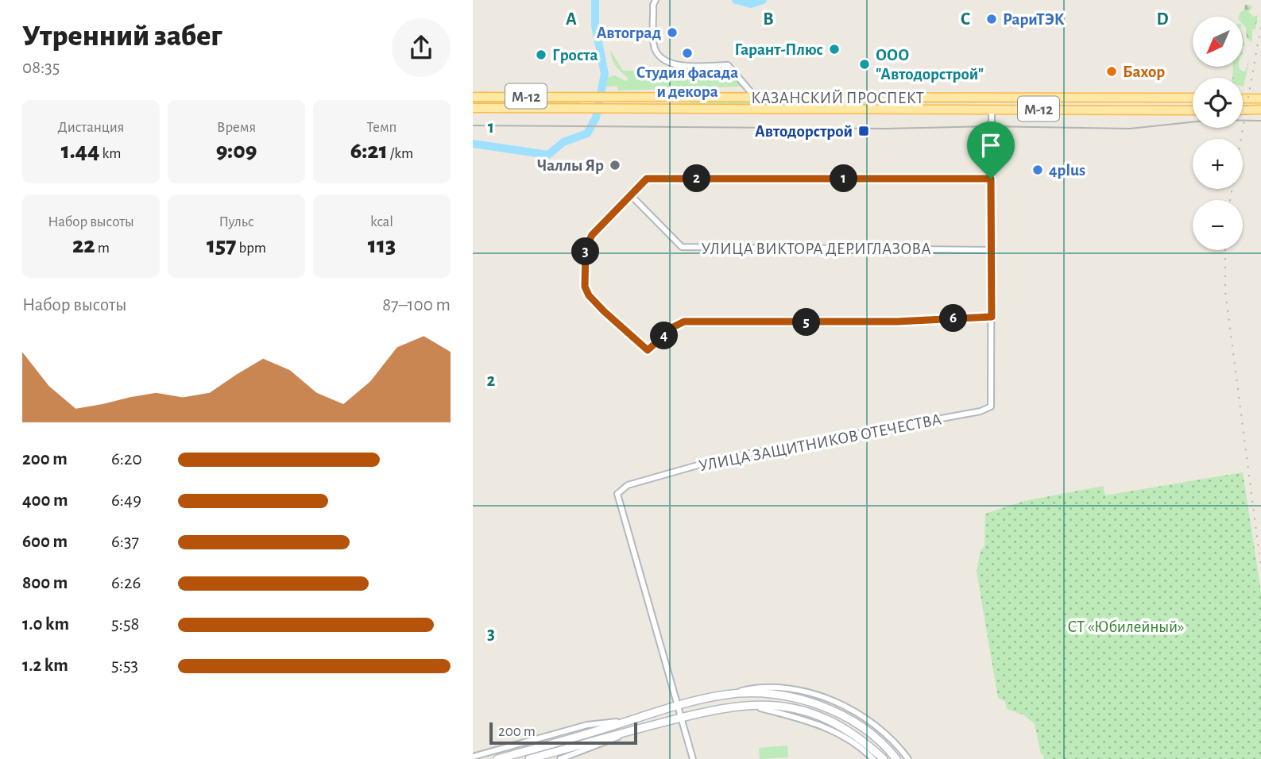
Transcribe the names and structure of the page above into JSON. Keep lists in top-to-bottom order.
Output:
{
  "streets": {
    "main road": ["М-12", "КАЗАНСКИЙ ПРОСПЕКТ"],
    "street": ["УЛИЦА ВИКТОРА ДЕРИГЛАЗОВА", "УЛИЦА ЗАЩИТНИКОВ ОТЕЧЕСТВА"]
  },
  "parks": ["СТ «Юбилейный»"],
  "places": {
    "other": [
      "РариТЭК",
      "Автоград",
      "Гарант-Плюс",
      "Студия фасада и декора",
      "Гроста",
      "ООО \"Автодорстрой\"",
      "Бахор",
      "Чаллы Яр",
      "4plus"
    ],
    "transit": ["Автодорстрой"]
  },
  "scale_bar": "200 m",
  "north": "bottom left",
  "page": {
    "heading": ["Утренний забег", "08:35"],
    "map_buttons": ["+", "−"],
    "stats": [
      ["Дистанция", "1.44 km"],
      ["Время", "9:09"],
      ["Темп", "6:21 /km"],
      ["Набор высоты", "22 m"],
      ["Пульс", "157 bpm"],
      ["kcal", "113"]
    ],
    "pins": [
      "1",
      "2",
      "3",
      "6",
      "5",
      "4"
    ],
    "chart": ["Набор высоты", "87–100 m"],
    "list": [
      {
        "name": "200 m",
        "note": "6:20"
      },
      {
        "name": "400 m",
        "note": "6:49"
      },
      {
        "name": "600 m",
        "note": "6:37"
      },
      {
        "name": "800 m",
        "note": "6:26"
      },
      {
        "name": "1.0 km",
        "note": "5:58"
      },
      {
        "name": "1.2 km",
        "note": "5:53"
      }
    ],
    "scale": "200 m"
  },
  "grid": {
    "columns": [
      "A",
      "B",
      "C",
      "D"
    ],
    "rows": ["1", "2", "3"]
  }
}
